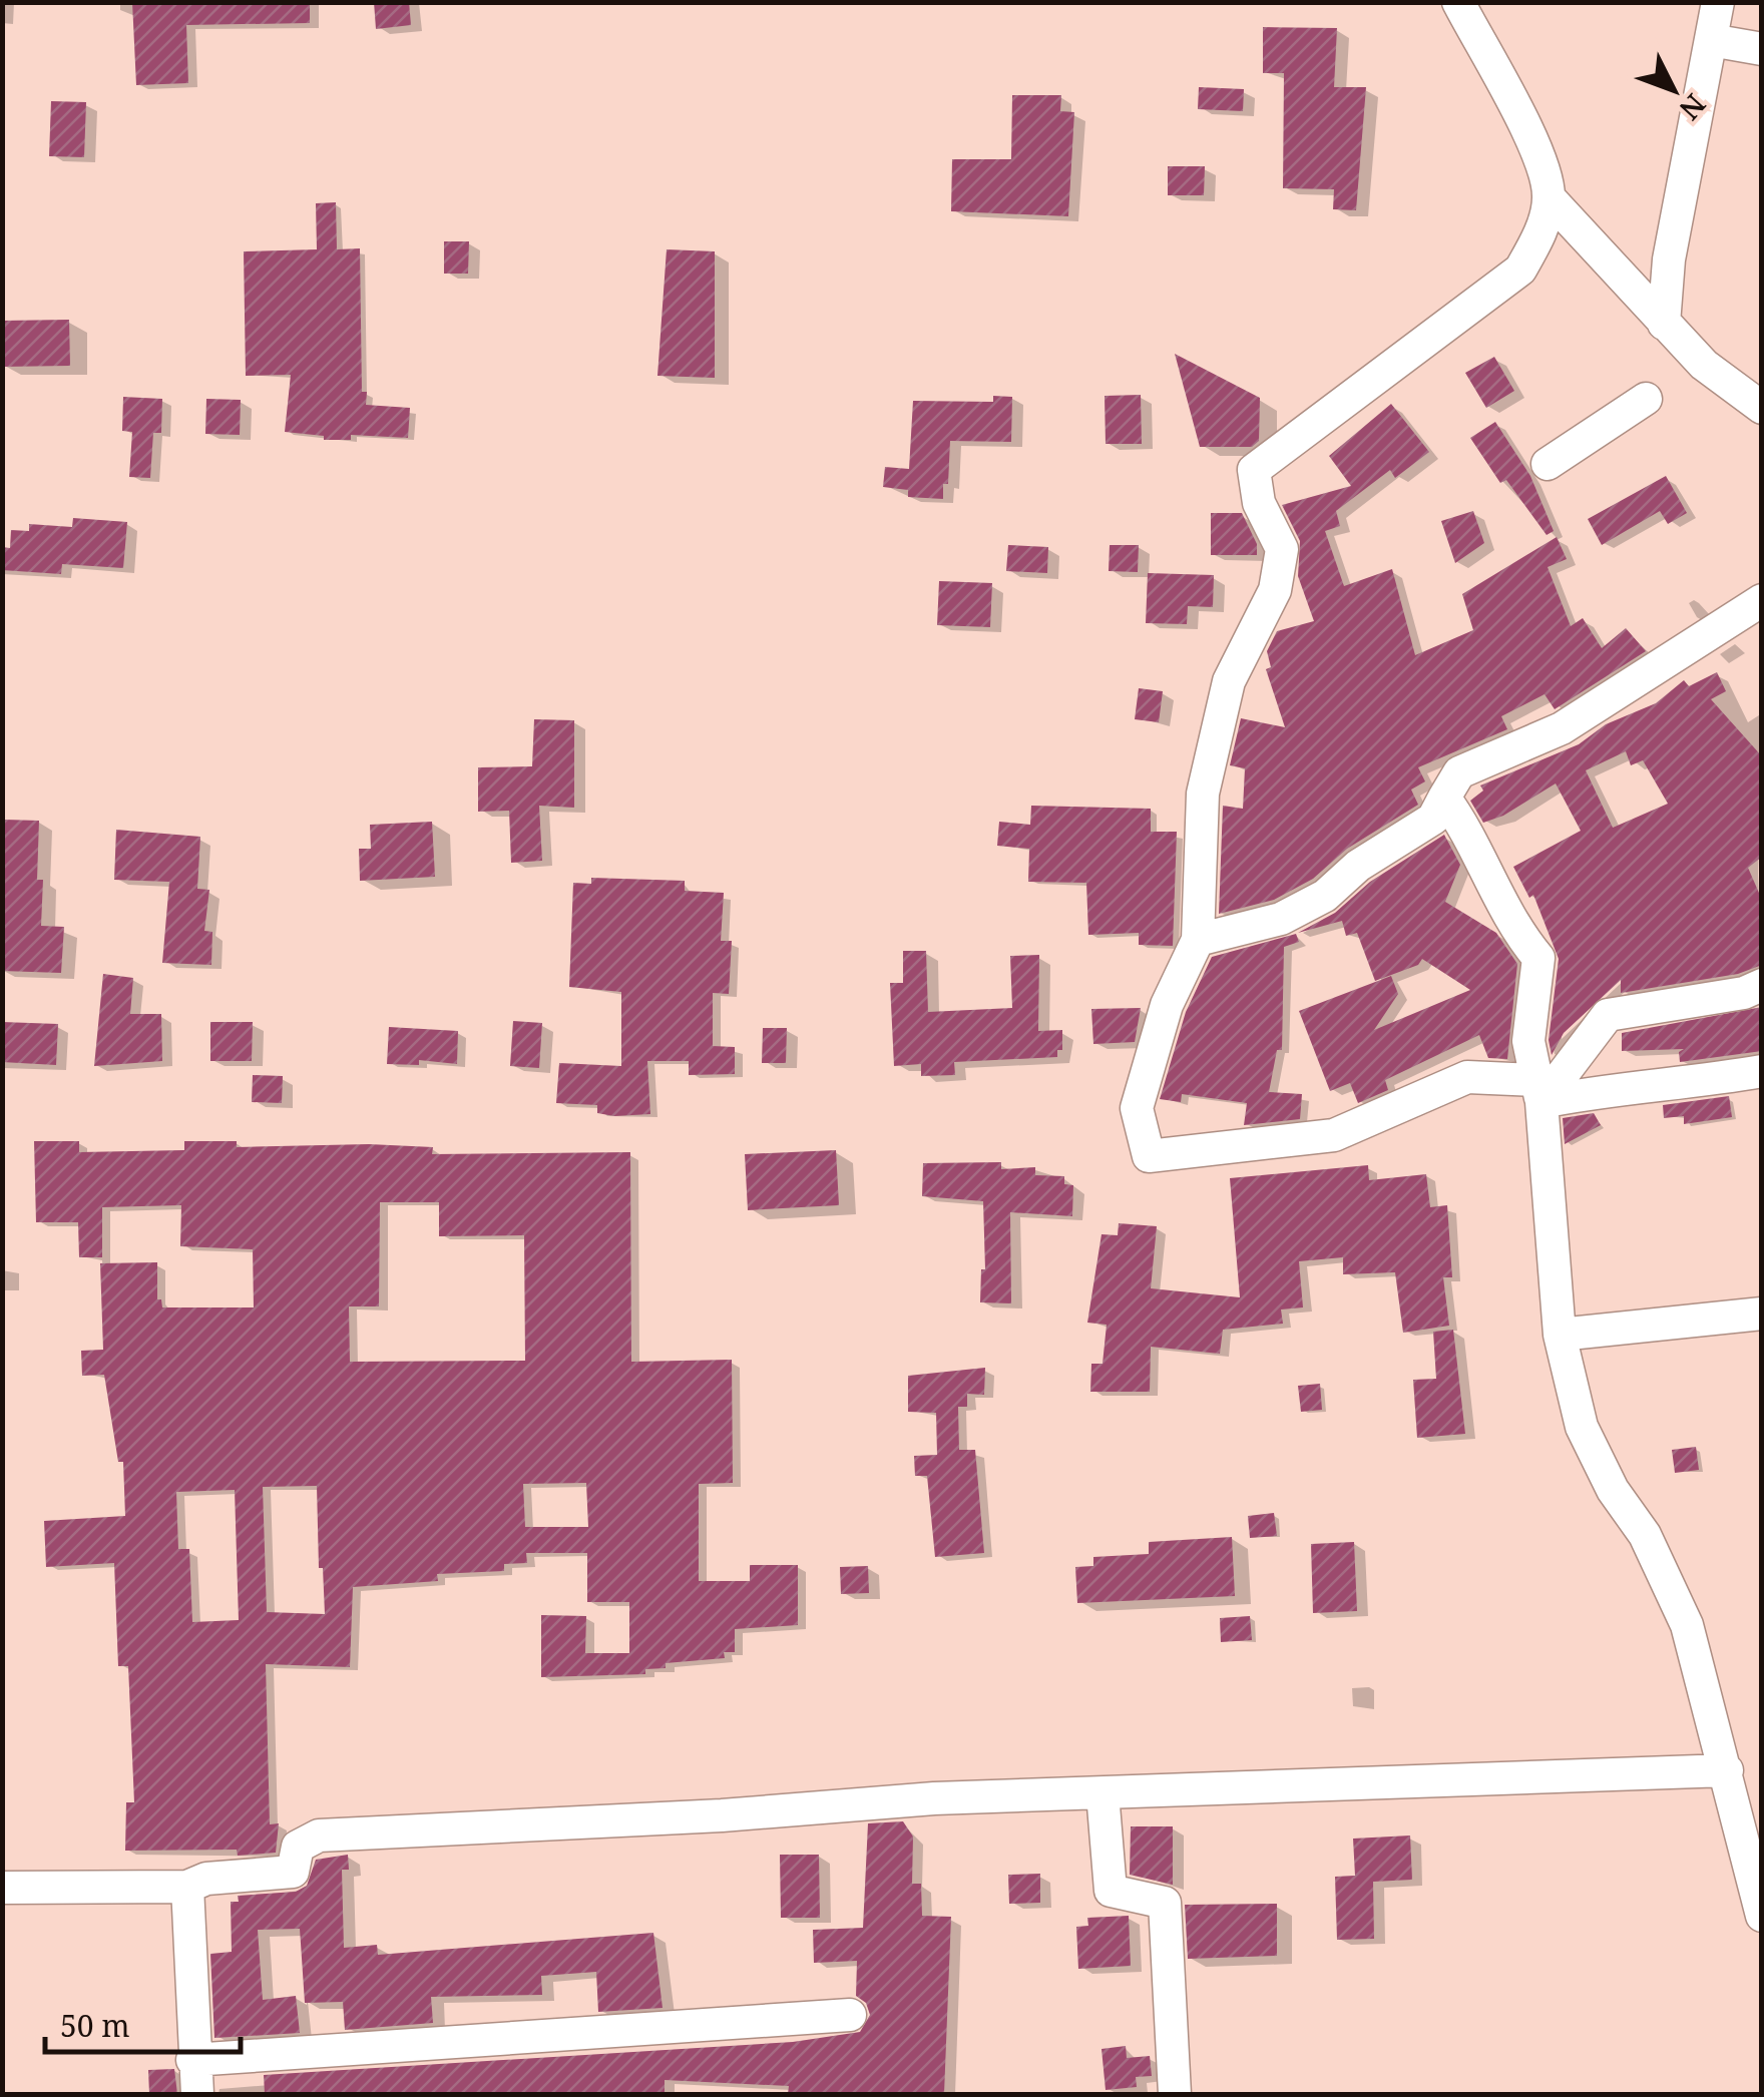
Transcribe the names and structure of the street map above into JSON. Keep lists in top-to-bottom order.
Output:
{
  "scale_bar": "50 m",
  "north": "bottom right"
}
